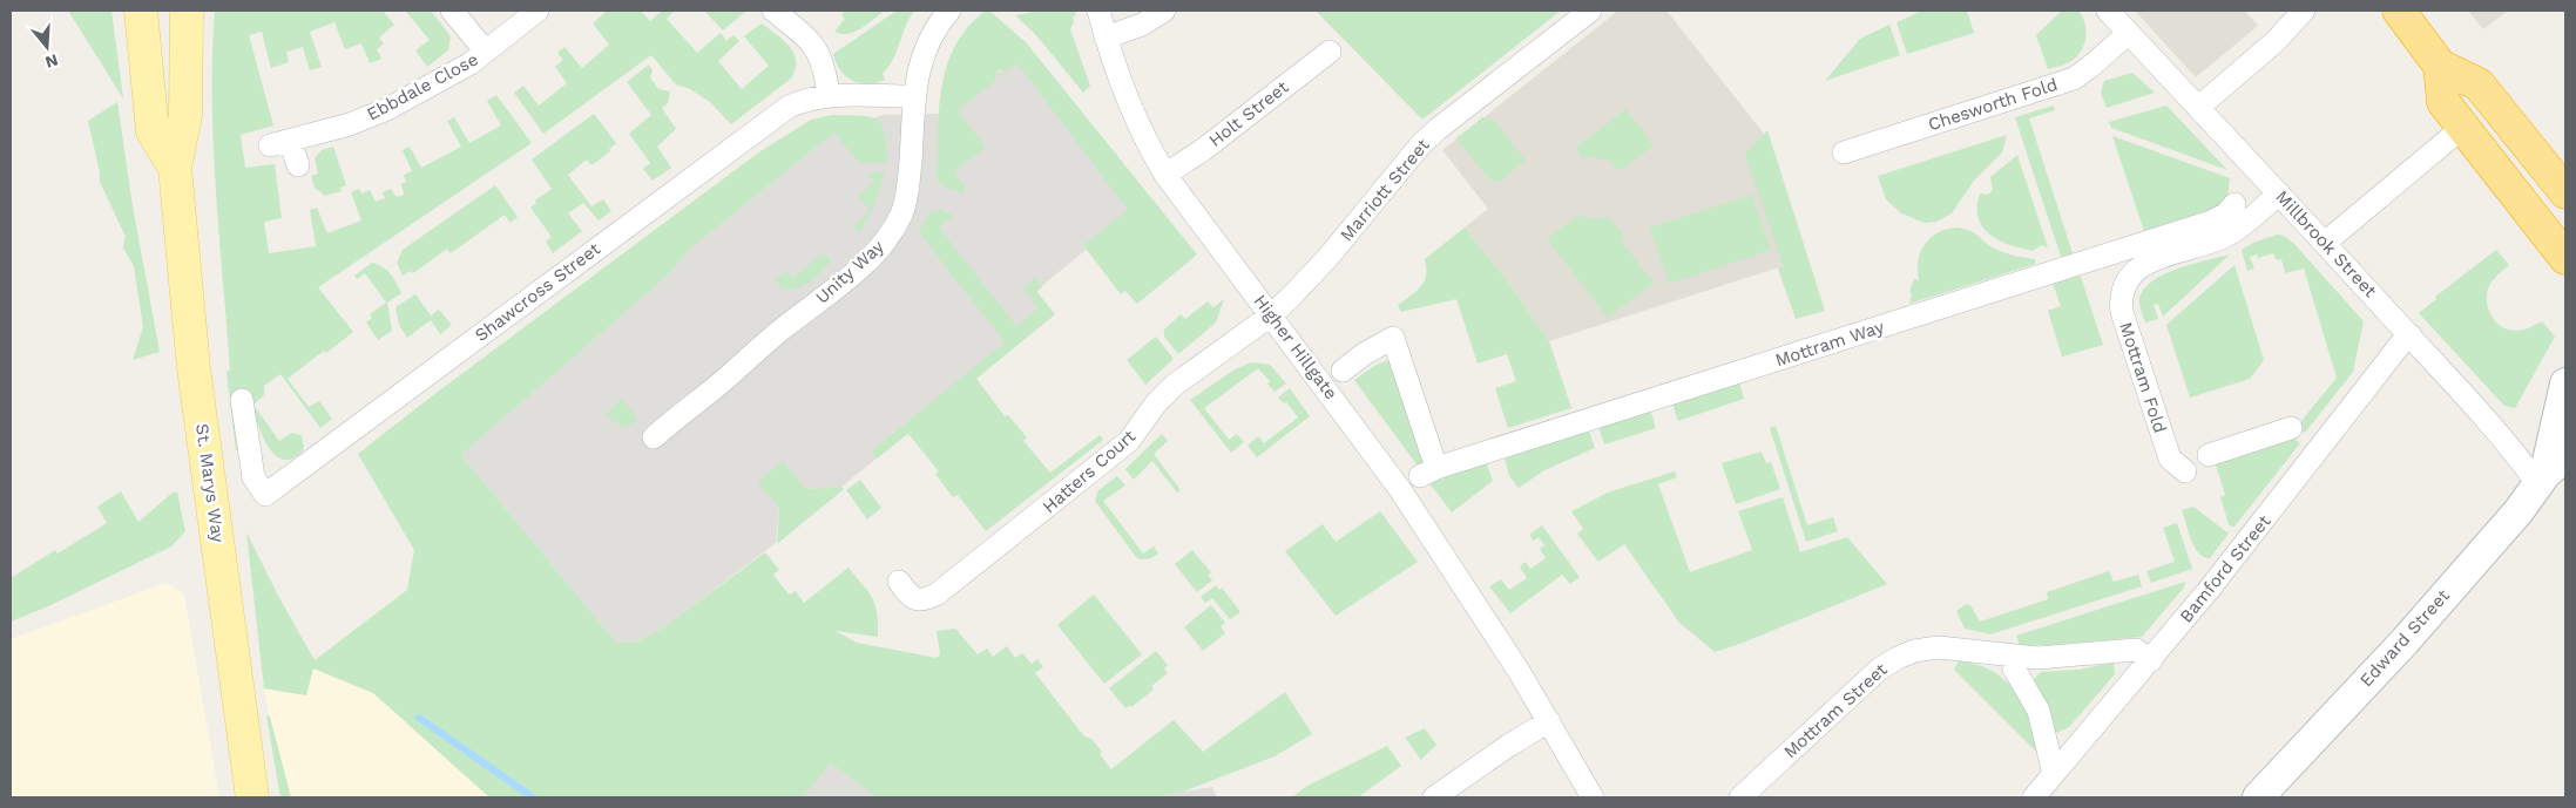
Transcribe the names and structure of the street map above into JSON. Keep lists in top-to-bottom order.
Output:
{
  "streets": {
    "main road": ["St. Marys Way", "Edward Street"],
    "street": [
      "Ebbdale Close",
      "Chesworth Fold",
      "Holt Street",
      "Marriott Street",
      "Millbrook Street",
      "Unity Way",
      "Shawcross Street",
      "Mottram Way",
      "Higher Hillgate",
      "Mottram Fold",
      "Hatters Court",
      "Bamford Street",
      "Mottram Street"
    ]
  },
  "crossings": [
    ["Chesworth Fold", "Millbrook Street"],
    ["Holt Street", "Higher Hillgate"],
    ["Marriott Street", "Higher Hillgate"],
    ["Marriott Street", "Hatters Court"],
    ["Millbrook Street", "Mottram Fold"],
    ["Millbrook Street", "Bamford Street"],
    ["Millbrook Street", "Edward Street"],
    ["Unity Way", "Shawcross Street"],
    ["Higher Hillgate", "Hatters Court"],
    ["Bamford Street", "Mottram Street"]
  ],
  "north": "bottom"
}
